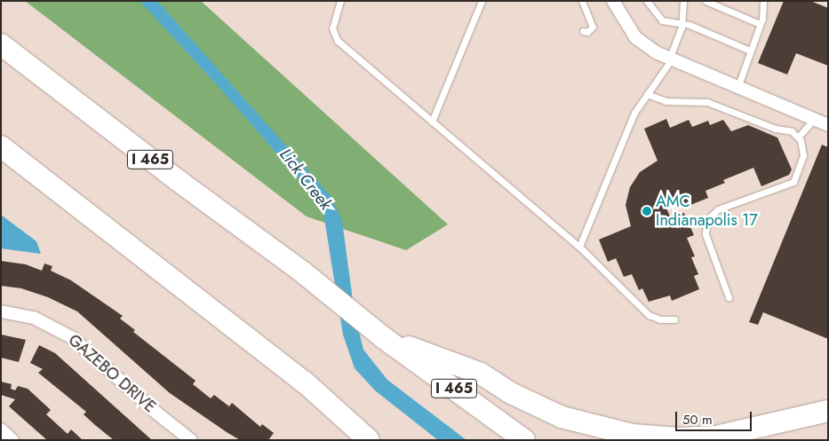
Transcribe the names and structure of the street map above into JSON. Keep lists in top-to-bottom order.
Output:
{
  "streets": {
    "highway": ["I 465"],
    "street": ["GAZEBO DRIVE"]
  },
  "water": ["Lick Creek"],
  "places": ["AMC Indianapolis 17"],
  "scale_bar": "50 m"
}
